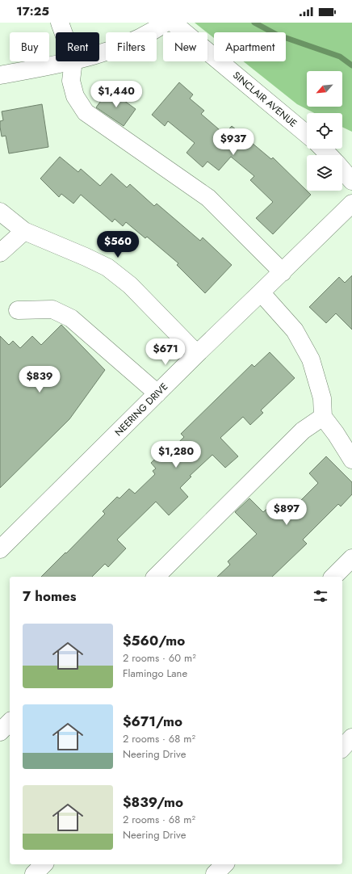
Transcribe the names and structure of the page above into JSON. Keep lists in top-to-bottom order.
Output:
{
  "streets": {
    "street": ["SINCLAIR AVENUE", "NEERING DRIVE"]
  },
  "north": "bottom left",
  "page": {
    "status": "17:25",
    "chip": [
      "Buy",
      "Rent",
      "Filters",
      "New",
      "Apartment"
    ],
    "price": [
      "$1,440",
      "$937",
      "$560",
      "$671",
      "$839",
      "$1,280",
      "$897"
    ],
    "heading": "7 homes",
    "list": [
      {
        "name": "$560/mo",
        "note": "2 rooms · 60 m² · Flamingo Lane"
      },
      {
        "name": "$671/mo",
        "note": "2 rooms · 68 m² · Neering Drive"
      },
      {
        "name": "$839/mo",
        "note": "2 rooms · 68 m² · Neering Drive"
      }
    ]
  }
}
